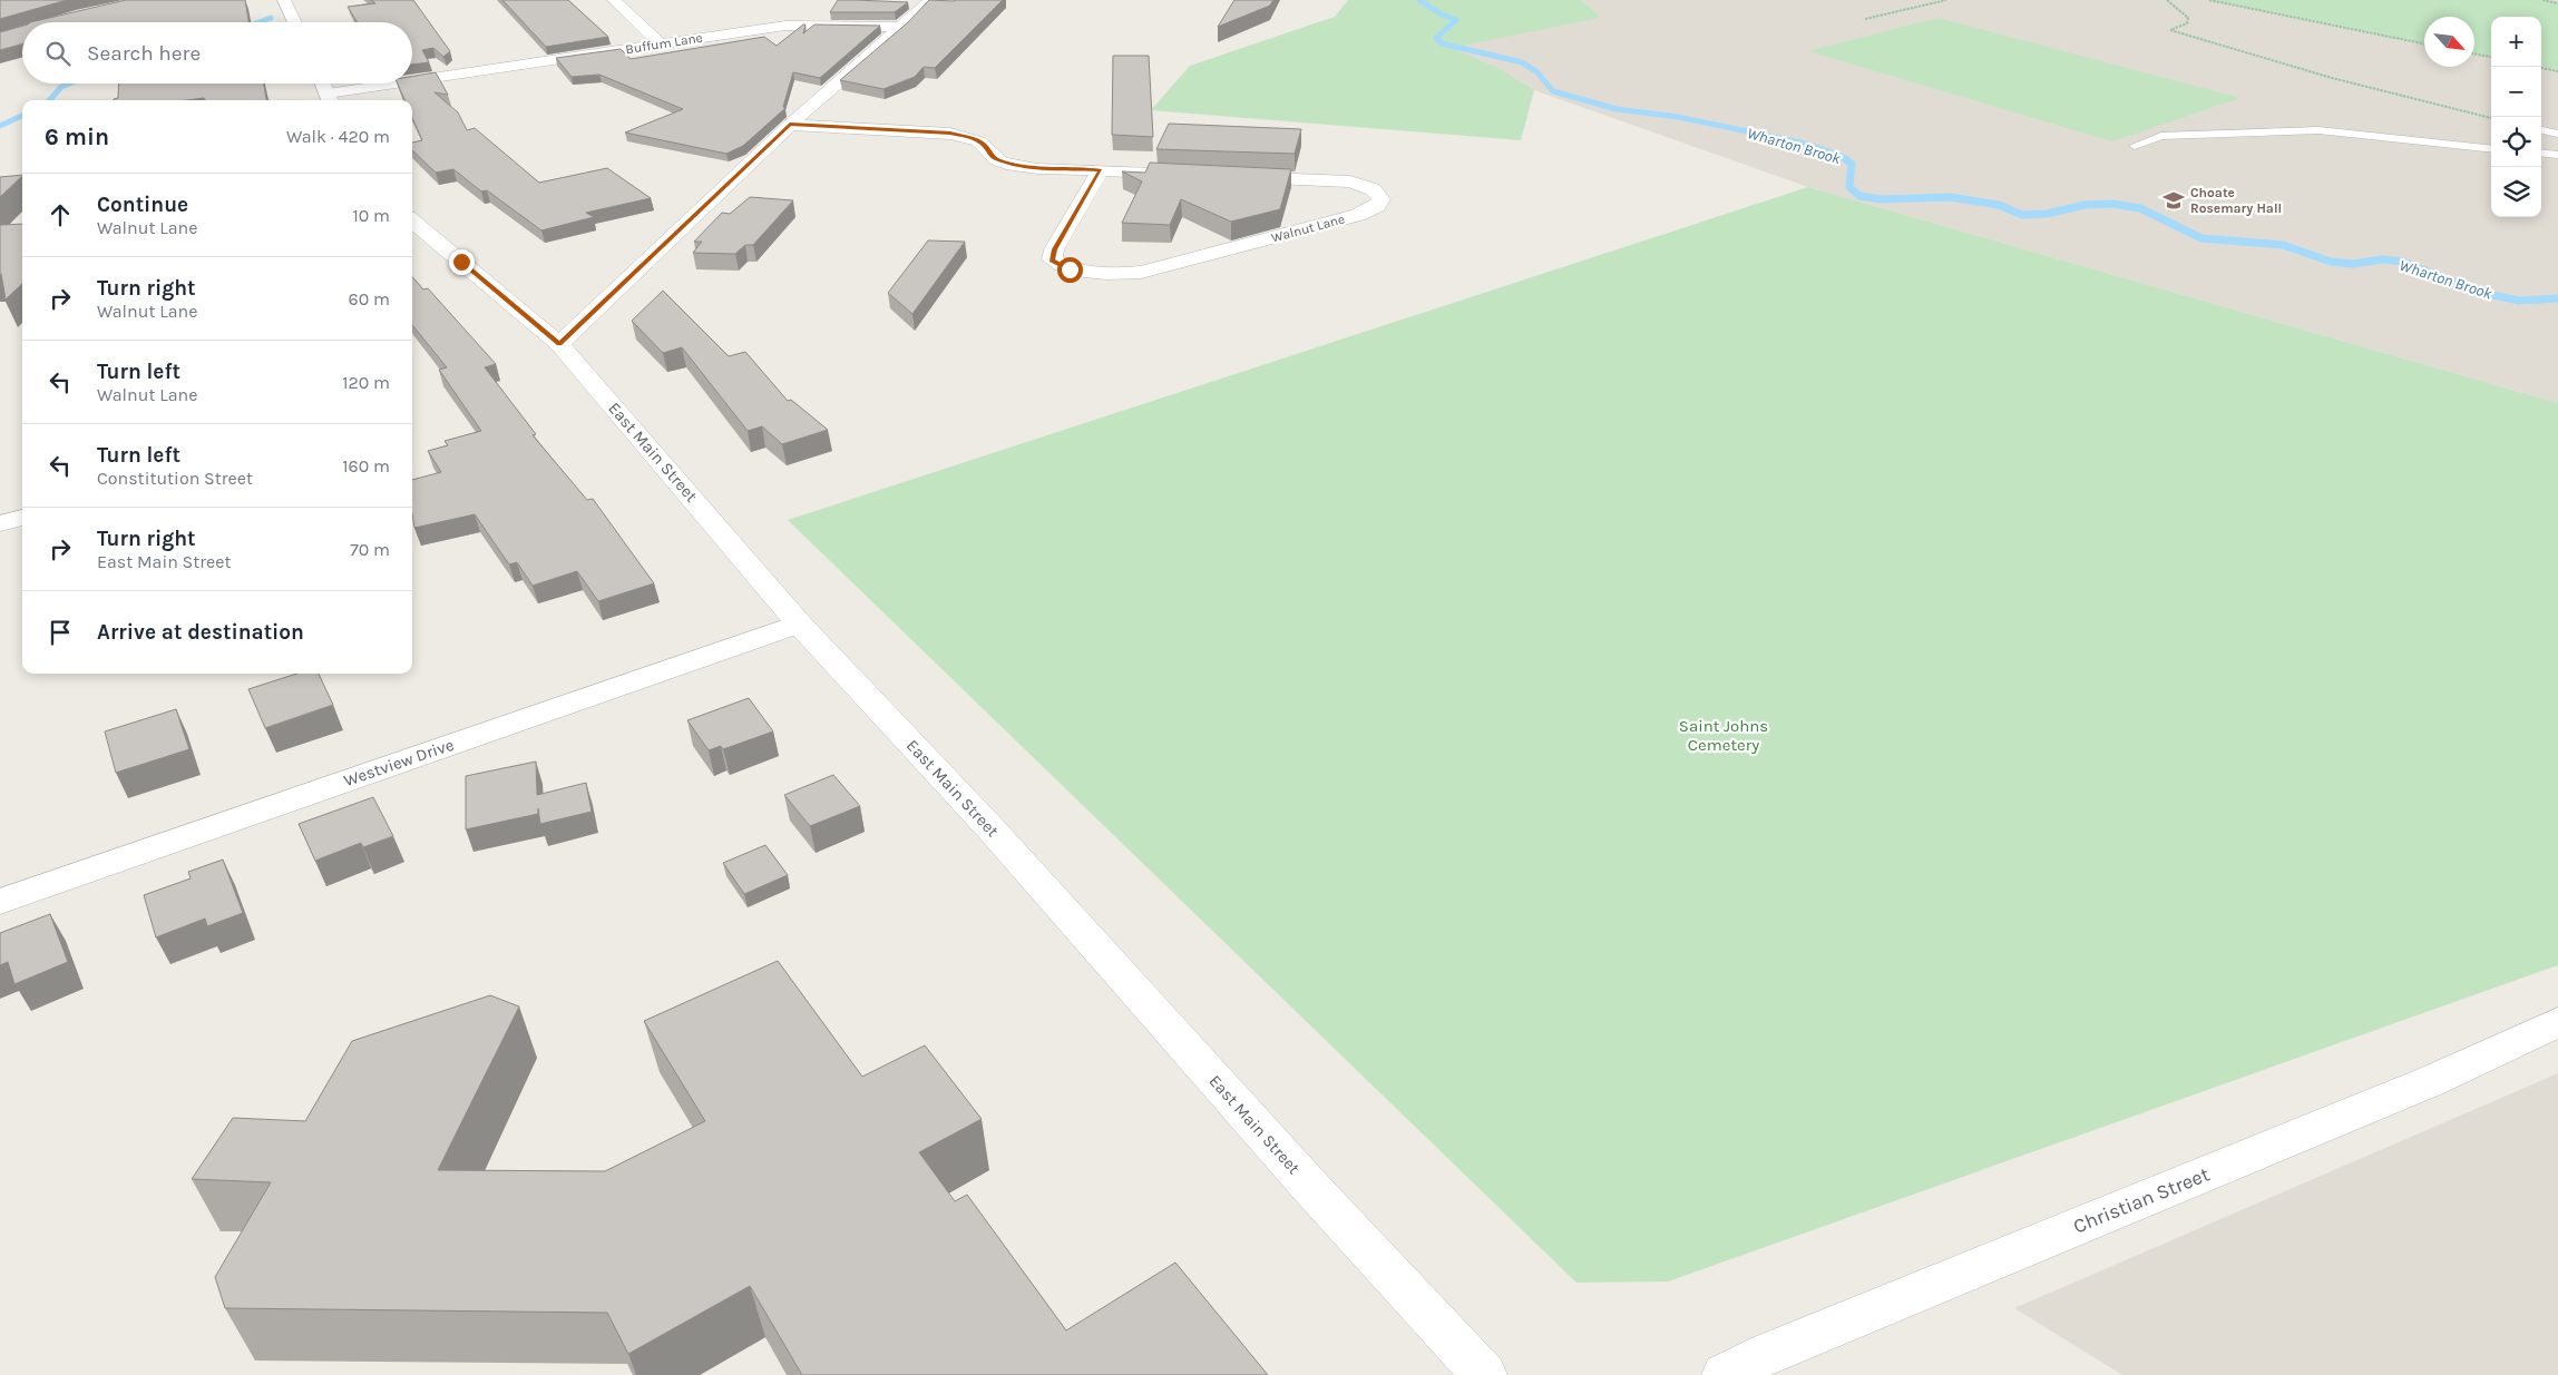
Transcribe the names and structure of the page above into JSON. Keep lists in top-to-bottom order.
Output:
{
  "streets": {
    "street": [
      "Buffum Lane",
      "Walnut Lane",
      "East Main Street",
      "Westview Drive",
      "Christian Street"
    ]
  },
  "crossings": [
    ["East Main Street", "Westview Drive"]
  ],
  "water": ["Wharton Brook"],
  "parks": ["Saint Johns Cemetery"],
  "places": {
    "school or university": ["Choate Rosemary Hall"]
  },
  "north": "bottom right",
  "page": {
    "map_buttons": ["+", "−"],
    "search": "Search here",
    "heading": ["6 min", "Walk · 420 m"],
    "list": [
      ["Continue", "Walnut Lane", "10 m"],
      ["Turn right", "Walnut Lane", "60 m"],
      ["Turn left", "Walnut Lane", "120 m"],
      ["Turn left", "Constitution Street", "160 m"],
      ["Turn right", "East Main Street", "70 m"],
      "Arrive at destination"
    ]
  }
}
